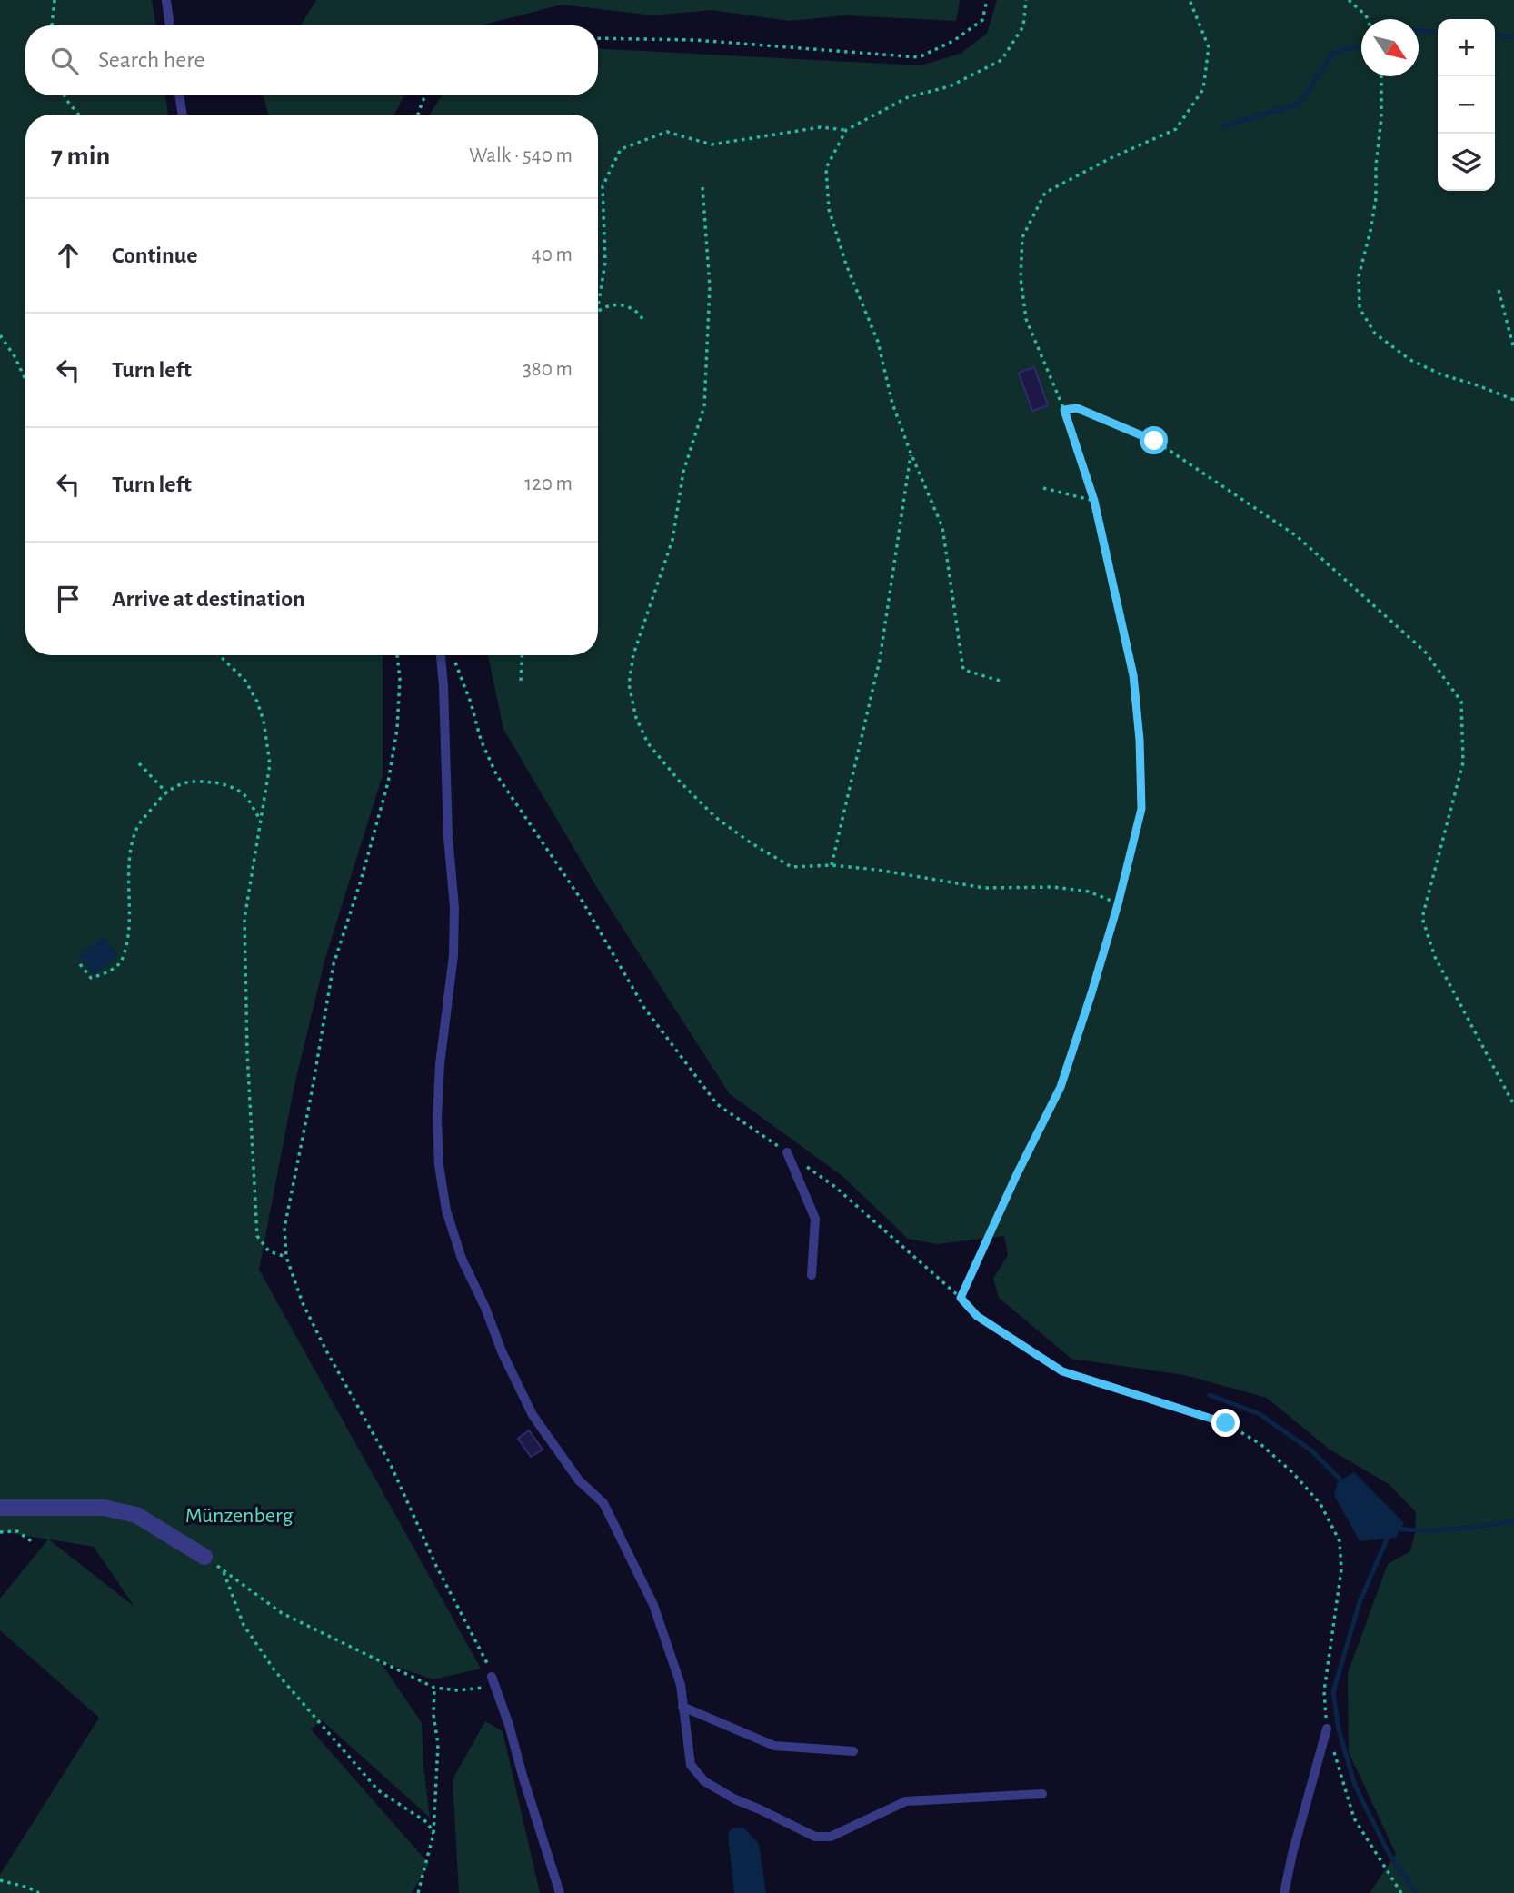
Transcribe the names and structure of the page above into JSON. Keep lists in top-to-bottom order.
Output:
{
  "parks": ["Münzenberg"],
  "north": "bottom right",
  "page": {
    "map_buttons": ["+", "−"],
    "search": "Search here",
    "heading": ["7 min", "Walk · 540 m"],
    "list": [
      ["Continue", "40 m"],
      ["Turn left", "380 m"],
      ["Turn left", "120 m"],
      "Arrive at destination"
    ]
  }
}
